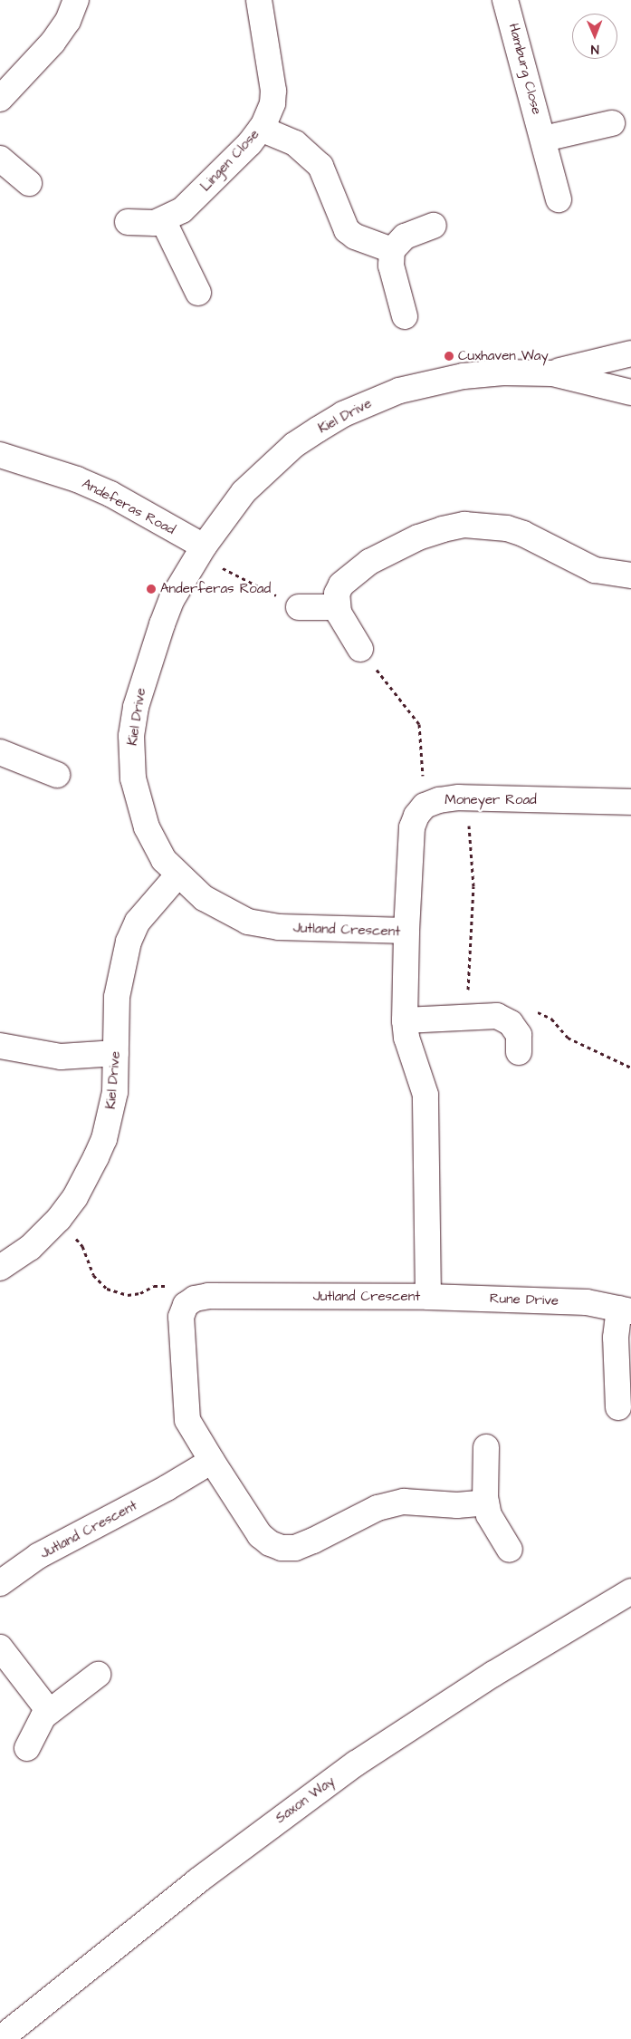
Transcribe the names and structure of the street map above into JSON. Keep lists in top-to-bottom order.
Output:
{
  "streets": {
    "street": [
      "Hamburg Close",
      "Lingen Close",
      "Kiel Drive",
      "Andeferas Road",
      "Moneyer Road",
      "Jutland Crescent",
      "Rune Drive",
      "Saxon Way"
    ]
  },
  "crossings": [
    ["Kiel Drive", "Andeferas Road"],
    ["Kiel Drive", "Jutland Crescent"],
    ["Moneyer Road", "Jutland Crescent"],
    ["Jutland Crescent", "Rune Drive"]
  ],
  "places": ["Cuxhaven Way", "Anderferas Road"],
  "north": "bottom"
}
